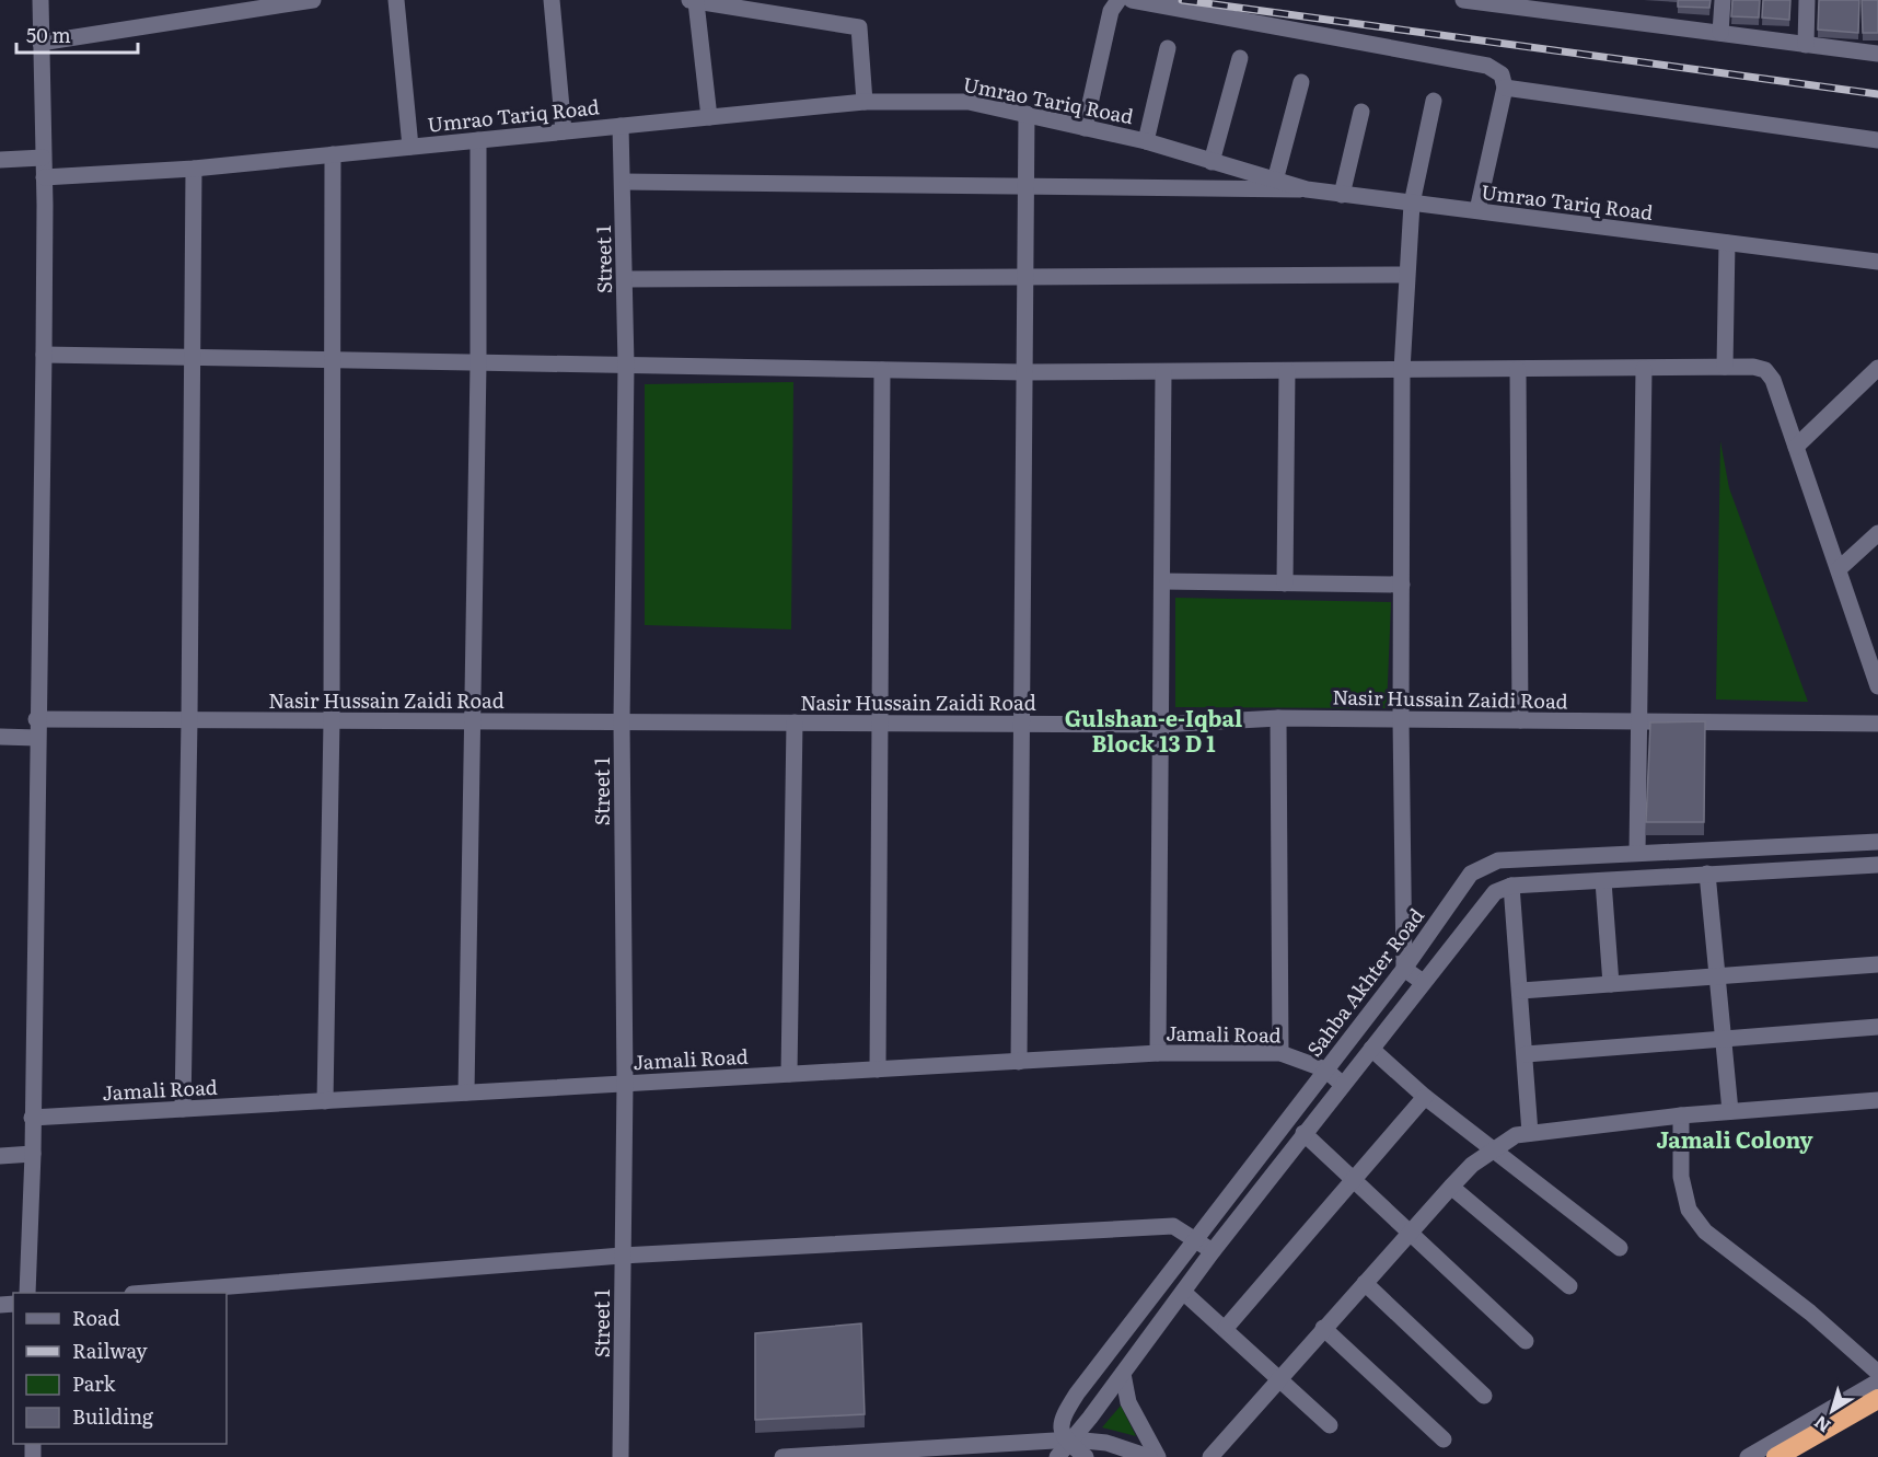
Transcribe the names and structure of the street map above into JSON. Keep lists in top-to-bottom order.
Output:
{
  "streets": {
    "street": [
      "Umrao Tariq Road",
      "Street 1",
      "Nasir Hussain Zaidi Road",
      "Sahba Akhter Road",
      "Jamali Road"
    ]
  },
  "crossings": [
    ["Umrao Tariq Road", "Street 1"],
    ["Street 1", "Nasir Hussain Zaidi Road"],
    ["Street 1", "Jamali Road"],
    ["Sahba Akhter Road", "Jamali Road"]
  ],
  "districts": ["Gulshan-e-Iqbal Block 13 D 1", "Jamali Colony"],
  "legend": [
    "Road",
    "Railway",
    "Park",
    "Building"
  ],
  "scale_bar": "50 m",
  "north": "bottom left"
}
